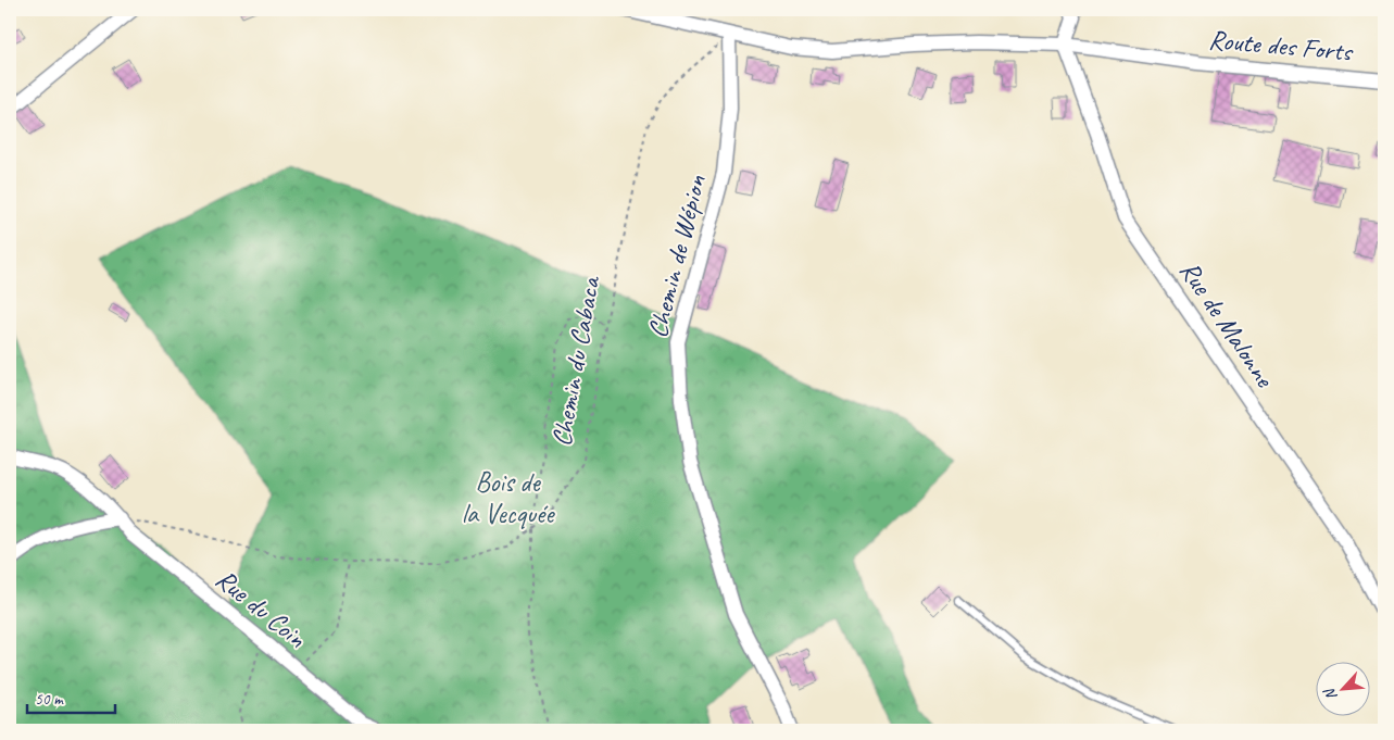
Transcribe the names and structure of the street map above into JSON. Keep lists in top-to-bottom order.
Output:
{
  "streets": {
    "street": [
      "Route des Forts",
      "Chemin de Wépion",
      "Rue de Malonne",
      "Rue du Coin"
    ],
    "path": ["Chemin du Cabaca"]
  },
  "crossings": [
    ["Route des Forts", "Chemin de Wépion"],
    ["Route des Forts", "Rue de Malonne"],
    ["Route des Forts", "Chemin du Cabaca"],
    ["Chemin de Wépion", "Chemin du Cabaca"],
    ["Chemin du Cabaca", "Rue du Coin"]
  ],
  "parks": ["Bois de la Vecquée"],
  "scale_bar": "50 m",
  "north": "bottom left"
}
